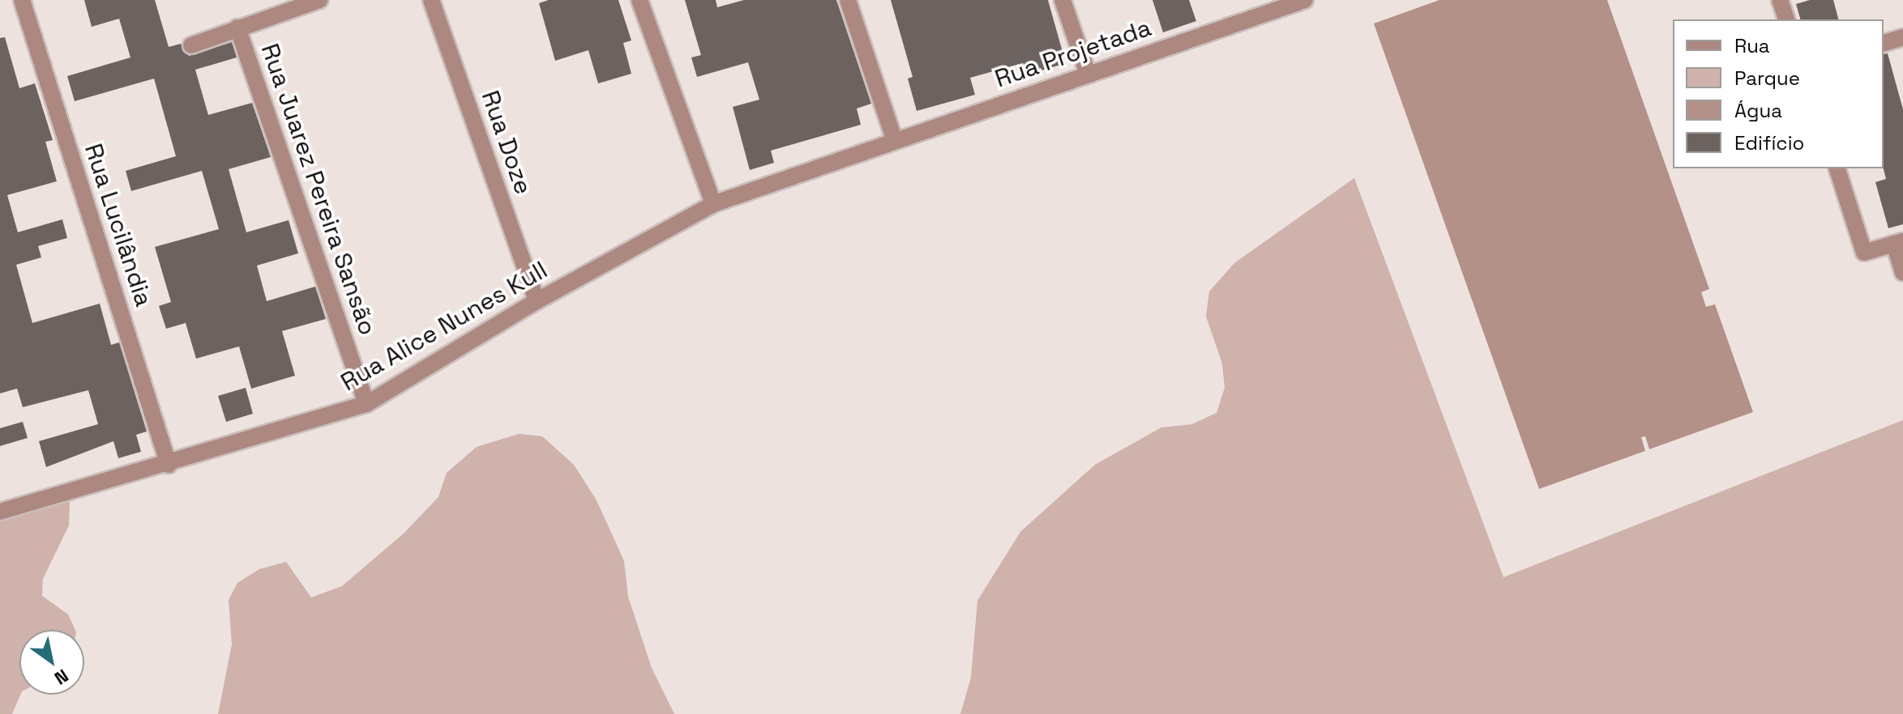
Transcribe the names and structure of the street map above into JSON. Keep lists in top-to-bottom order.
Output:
{
  "streets": {
    "street": [
      "Rua Projetada",
      "Rua Doze",
      "Rua Juarez Pereira Sansão",
      "Rua Lucilândia",
      "Rua Alice Nunes Kull"
    ]
  },
  "crossings": [
    ["Rua Projetada", "Rua Alice Nunes Kull"],
    ["Rua Doze", "Rua Alice Nunes Kull"],
    ["Rua Juarez Pereira Sansão", "Rua Alice Nunes Kull"],
    ["Rua Lucilândia", "Rua Alice Nunes Kull"]
  ],
  "legend": [
    "Rua",
    "Parque",
    "Água",
    "Edifício"
  ],
  "north": "bottom right"
}
